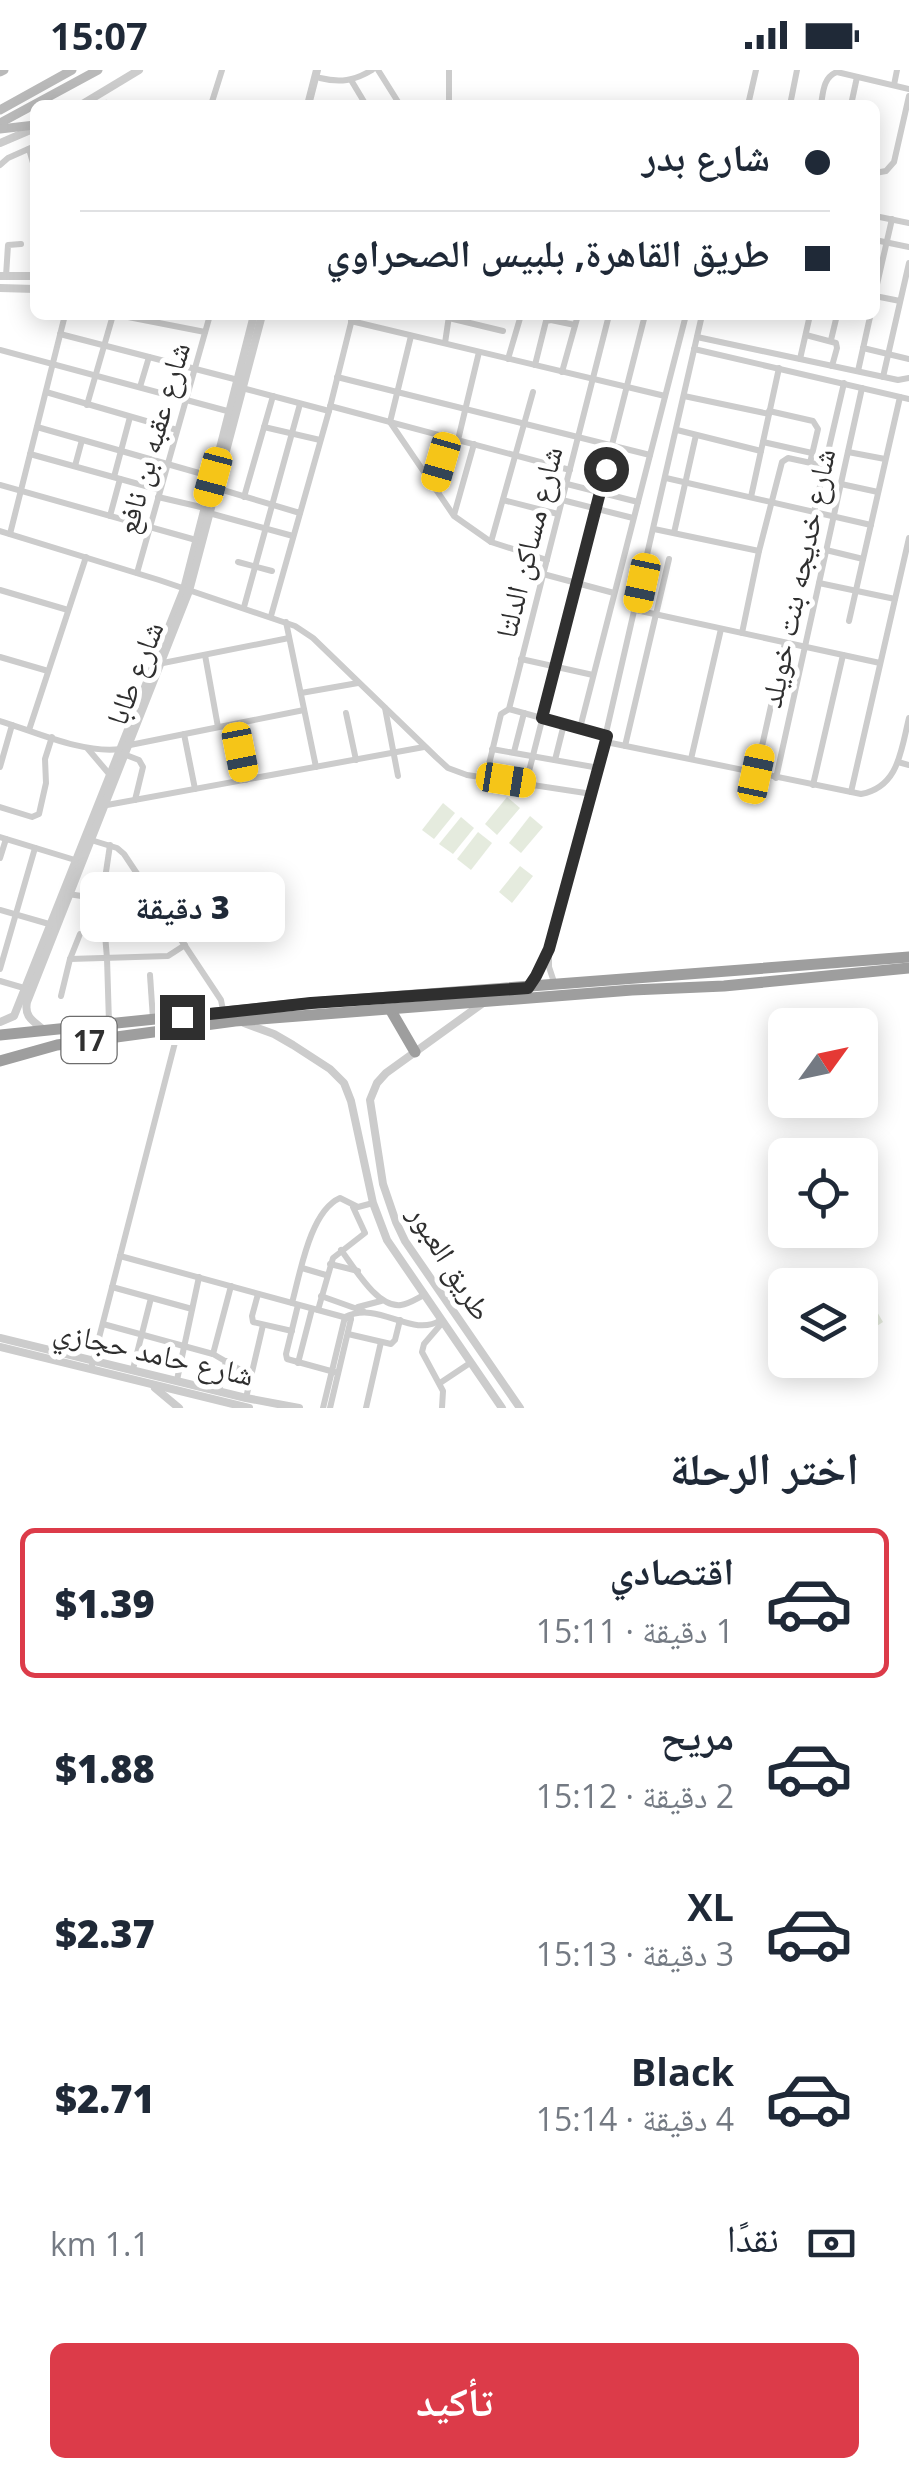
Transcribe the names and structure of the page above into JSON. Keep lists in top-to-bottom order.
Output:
{
  "streets": {
    "highway": ["17"],
    "street": [
      "شارع عقبه بن نافع",
      "شارع مساكن الدلتا",
      "شارع خديجه بنت خويلد",
      "شارع طابا",
      "طريق العبور",
      "شارع حامد حجازي"
    ]
  },
  "crossings": [
    ["17", "طريق العبور"]
  ],
  "north": "top right",
  "page": {
    "status": "15:07",
    "banner": ["شارع بدر", "طريق القاهرة, بلبيس الصحراوي"],
    "bubble": "3 دقيقة",
    "heading": "اختر الرحلة",
    "list": [
      {
        "name": "اقتصادي",
        "note": "1 دقيقة · 15:11",
        "value": "$1.39"
      },
      {
        "name": "مريح",
        "note": "2 دقيقة · 15:12",
        "value": "$1.88"
      },
      {
        "name": "XL",
        "note": "3 دقيقة · 15:13",
        "value": "$2.37"
      },
      {
        "name": "Black",
        "note": "4 دقيقة · 15:14",
        "value": "$2.71"
      }
    ],
    "pay": ["نقدًا", "1.1 km"],
    "buttons": "تأكيد"
  }
}
